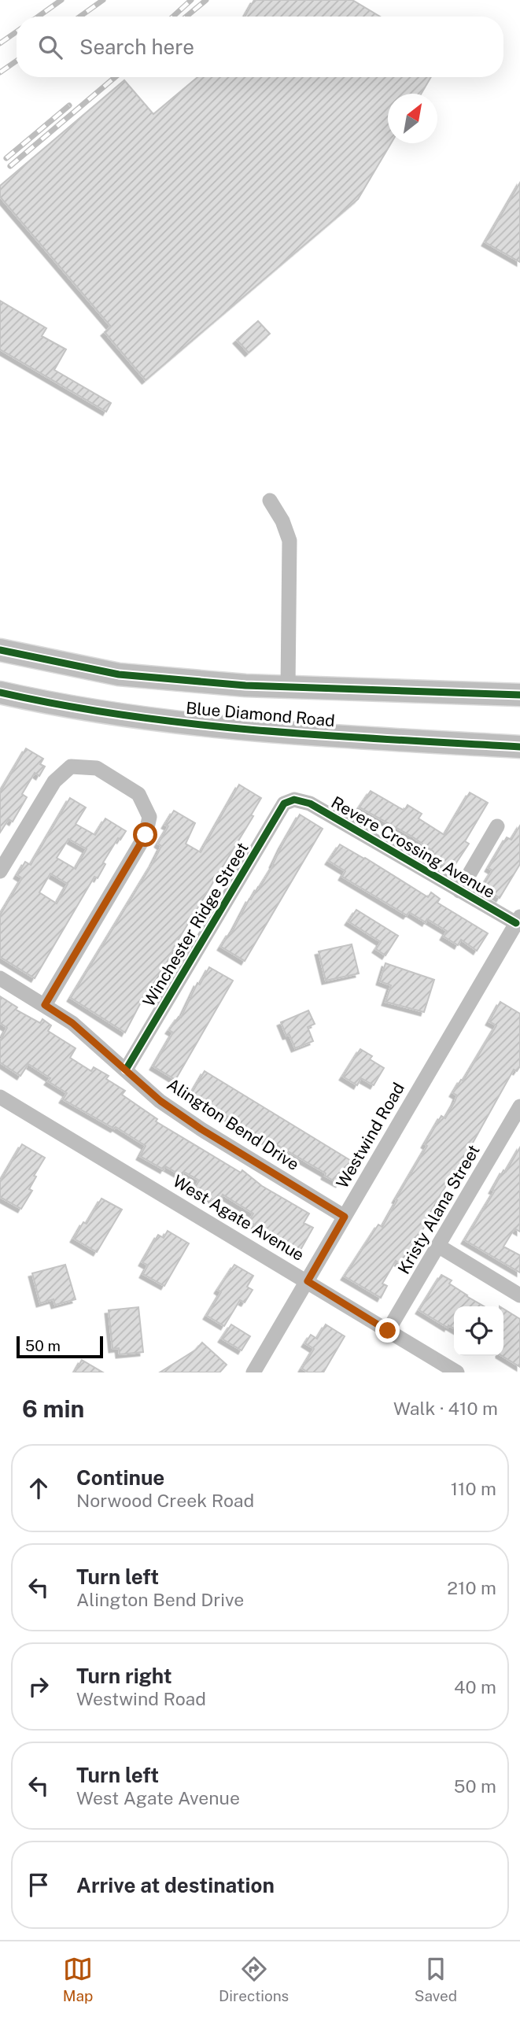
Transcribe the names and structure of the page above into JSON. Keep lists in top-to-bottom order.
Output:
{
  "streets": {
    "highway": ["Blue Diamond Road"],
    "street": [
      "Revere Crossing Avenue",
      "Winchester Ridge Street",
      "Alington Bend Drive",
      "Westwind Road",
      "Kristy Alana Street",
      "West Agate Avenue"
    ]
  },
  "crossings": [
    ["Revere Crossing Avenue", "Winchester Ridge Street"],
    ["Revere Crossing Avenue", "Westwind Road"],
    ["Winchester Ridge Street", "Alington Bend Drive"],
    ["Alington Bend Drive", "Westwind Road"],
    ["Westwind Road", "West Agate Avenue"],
    ["Kristy Alana Street", "West Agate Avenue"]
  ],
  "scale_bar": "50 m",
  "north": "top right",
  "page": {
    "search": "Search here",
    "scale": "50 m",
    "heading": ["6 min", "Walk · 410 m"],
    "list": [
      ["Continue", "Norwood Creek Road", "110 m"],
      ["Turn left", "Alington Bend Drive", "210 m"],
      ["Turn right", "Westwind Road", "40 m"],
      ["Turn left", "West Agate Avenue", "50 m"],
      "Arrive at destination"
    ],
    "nav": ["Map", "Directions", "Saved"]
  }
}
